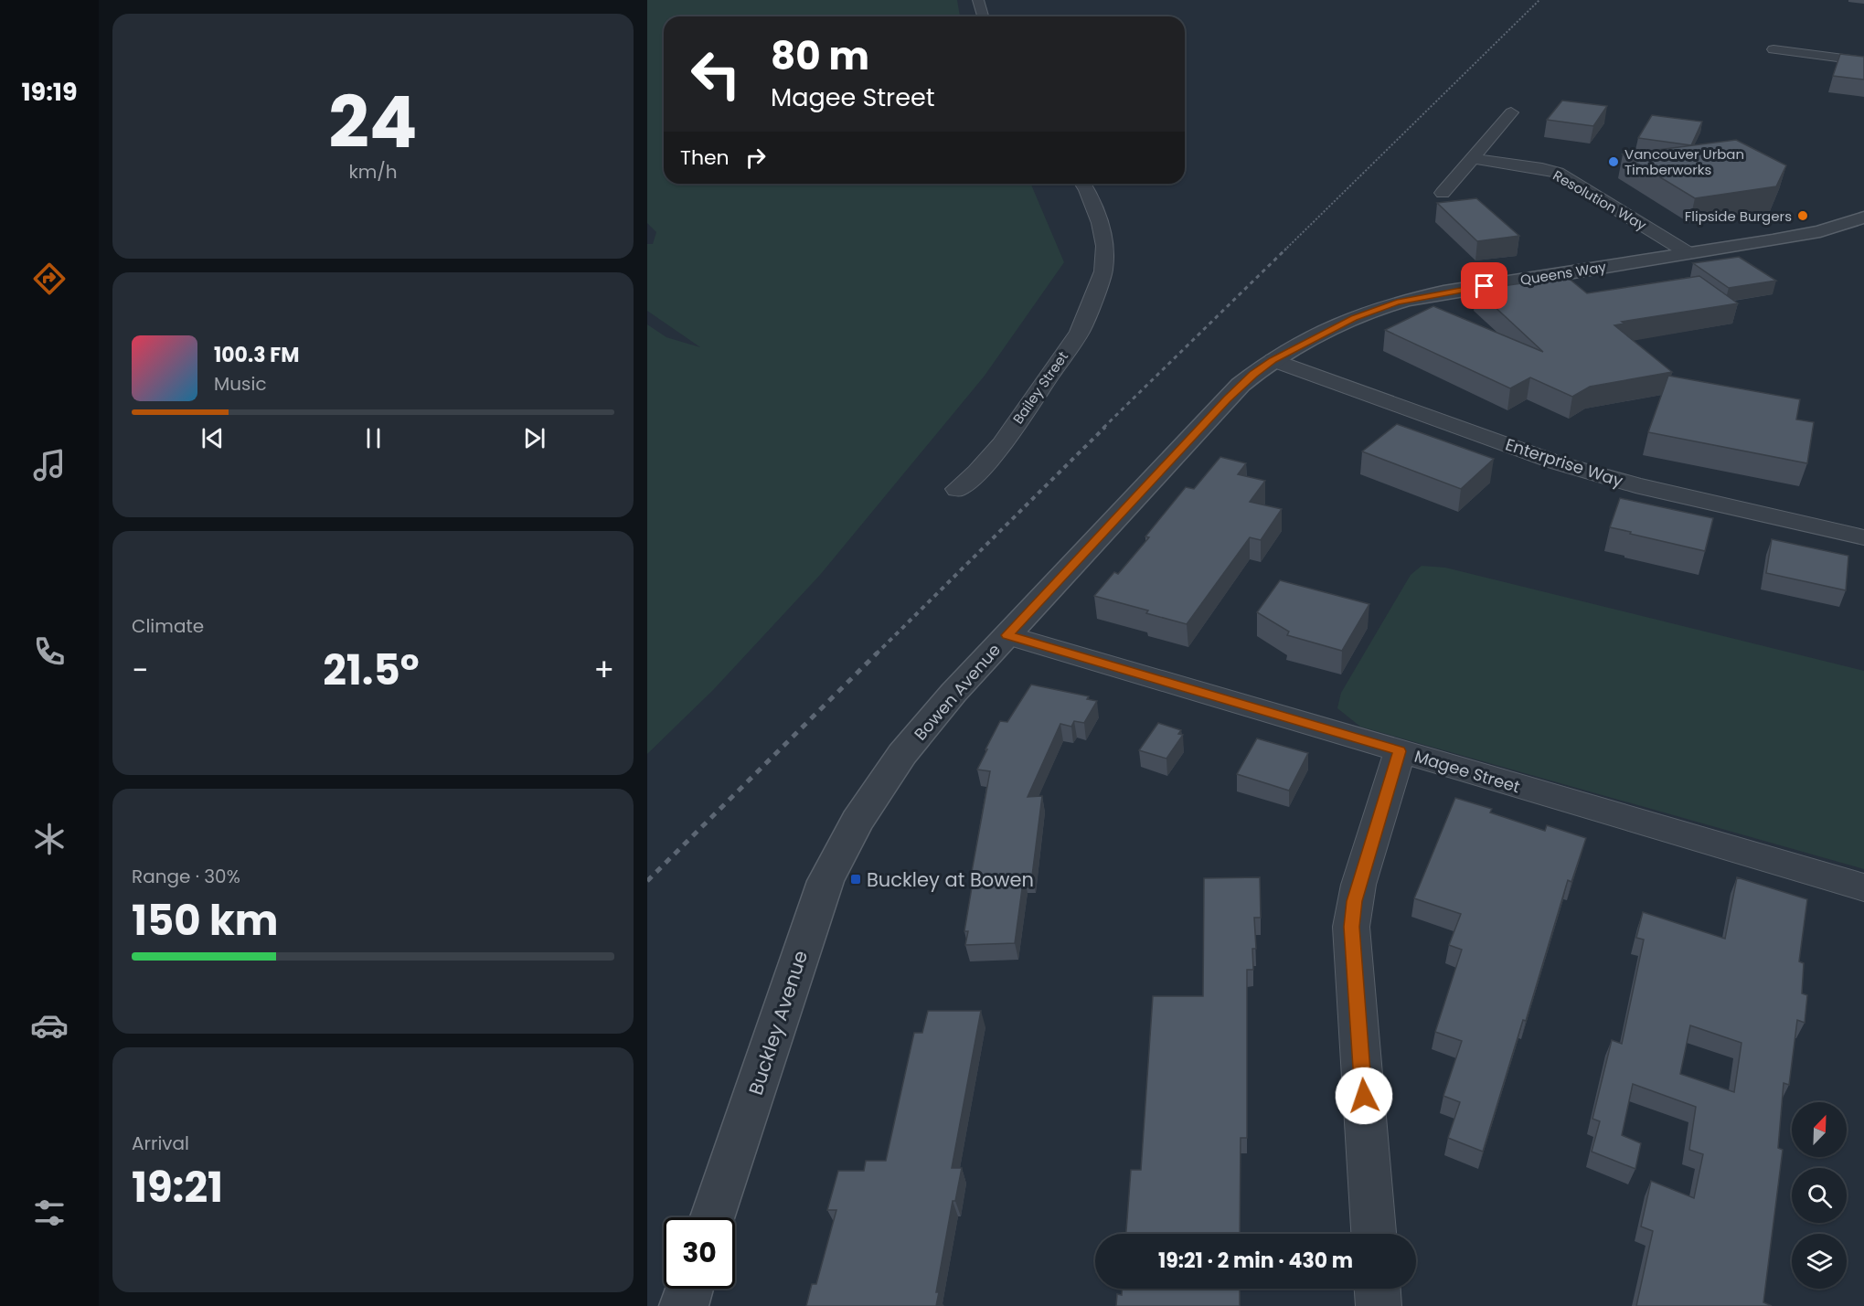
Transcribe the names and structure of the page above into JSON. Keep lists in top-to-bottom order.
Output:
{
  "streets": {
    "street": [
      "Resolution Way",
      "Queens Way",
      "Bailey Street",
      "Enterprise Way",
      "Bowen Avenue",
      "Magee Street",
      "Buckley Avenue"
    ]
  },
  "crossings": [
    ["Resolution Way", "Queens Way"],
    ["Queens Way", "Enterprise Way"],
    ["Queens Way", "Bowen Avenue"],
    ["Enterprise Way", "Bowen Avenue"],
    ["Bowen Avenue", "Magee Street"],
    ["Bowen Avenue", "Buckley Avenue"]
  ],
  "places": {
    "other": ["Vancouver Urban Timberworks", "Flipside Burgers"],
    "transit": ["Buckley at Bowen"]
  },
  "north": "top right",
  "page": {
    "tabs": "19:19",
    "tile": [
      ["24", "km/h"],
      "Climate",
      ["Range · 30%", "150 km"],
      ["Arrival", "19:21"]
    ],
    "turn": ["80 m", "Magee Street"],
    "then": "Then",
    "song": ["100.3 FM", "Music"],
    "heat": ["−", "21.5°", "+"],
    "limit": "30",
    "trip": "19:21 · 2 min · 430 m"
  }
}
